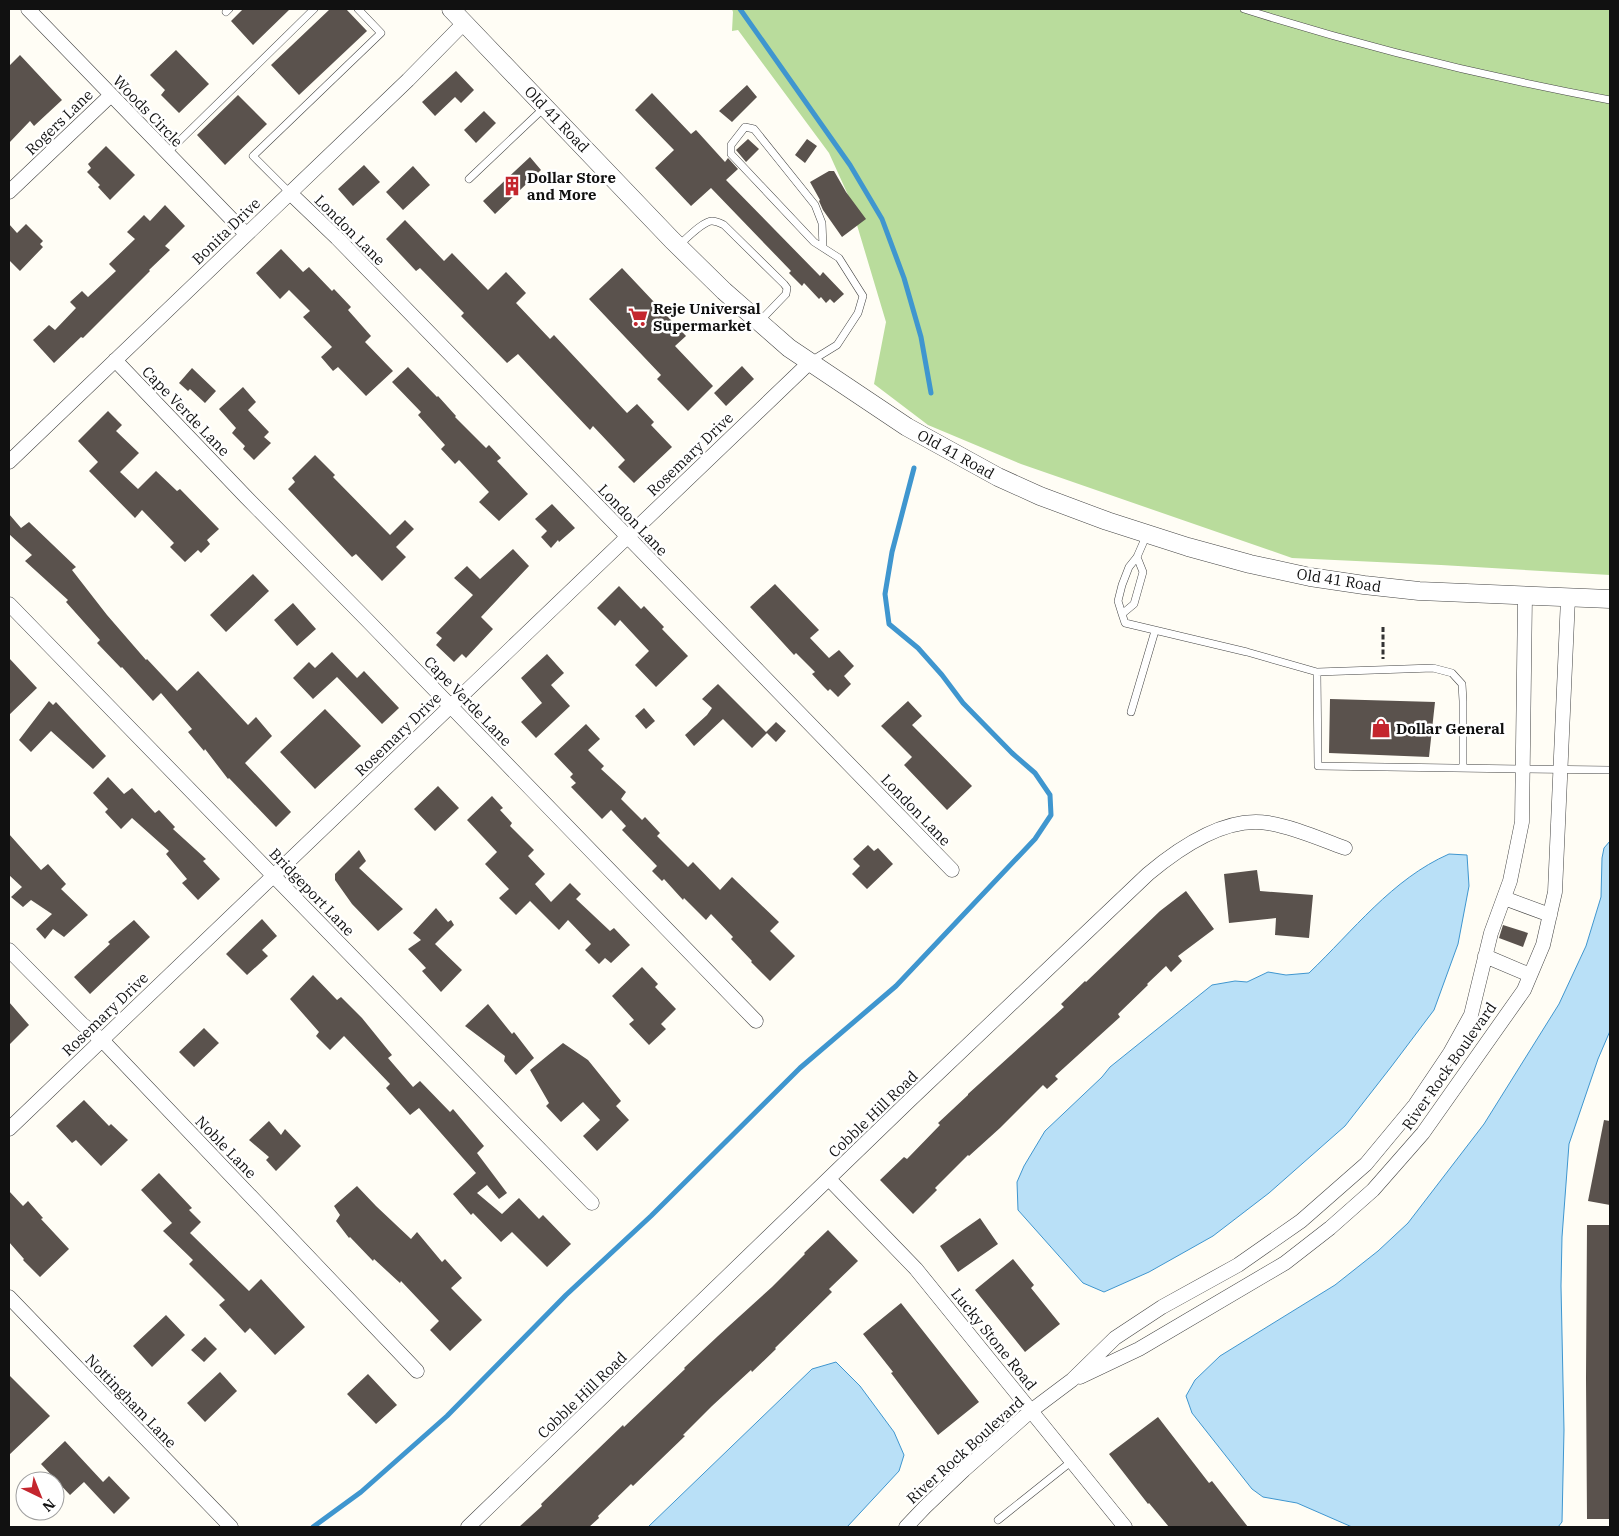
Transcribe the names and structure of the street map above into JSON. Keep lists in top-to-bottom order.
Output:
{
  "streets": {
    "street": [
      "Woods Circle",
      "Old 41 Road",
      "Rogers Lane",
      "London Lane",
      "Bonita Drive",
      "Cape Verde Lane",
      "Rosemary Drive",
      "Bridgeport Lane",
      "River Rock Boulevard",
      "Cobble Hill Road",
      "Noble Lane",
      "Lucky Stone Road",
      "Nottingham Lane"
    ]
  },
  "crossings": [
    ["Woods Circle", "Rogers Lane"],
    ["Woods Circle", "Bonita Drive"],
    ["Old 41 Road", "Bonita Drive"],
    ["Old 41 Road", "Rosemary Drive"],
    ["Old 41 Road", "River Rock Boulevard"],
    ["London Lane", "Bonita Drive"],
    ["London Lane", "Rosemary Drive"],
    ["Bonita Drive", "Cape Verde Lane"],
    ["Cape Verde Lane", "Rosemary Drive"],
    ["Rosemary Drive", "Bridgeport Lane"],
    ["Rosemary Drive", "Noble Lane"],
    ["River Rock Boulevard", "Lucky Stone Road"],
    ["Cobble Hill Road", "Lucky Stone Road"]
  ],
  "places": {
    "building": ["Dollar Store and More"],
    "supermarket": ["Reje Universal Supermarket"],
    "shop": ["Dollar General"]
  },
  "north": "bottom right"
}
